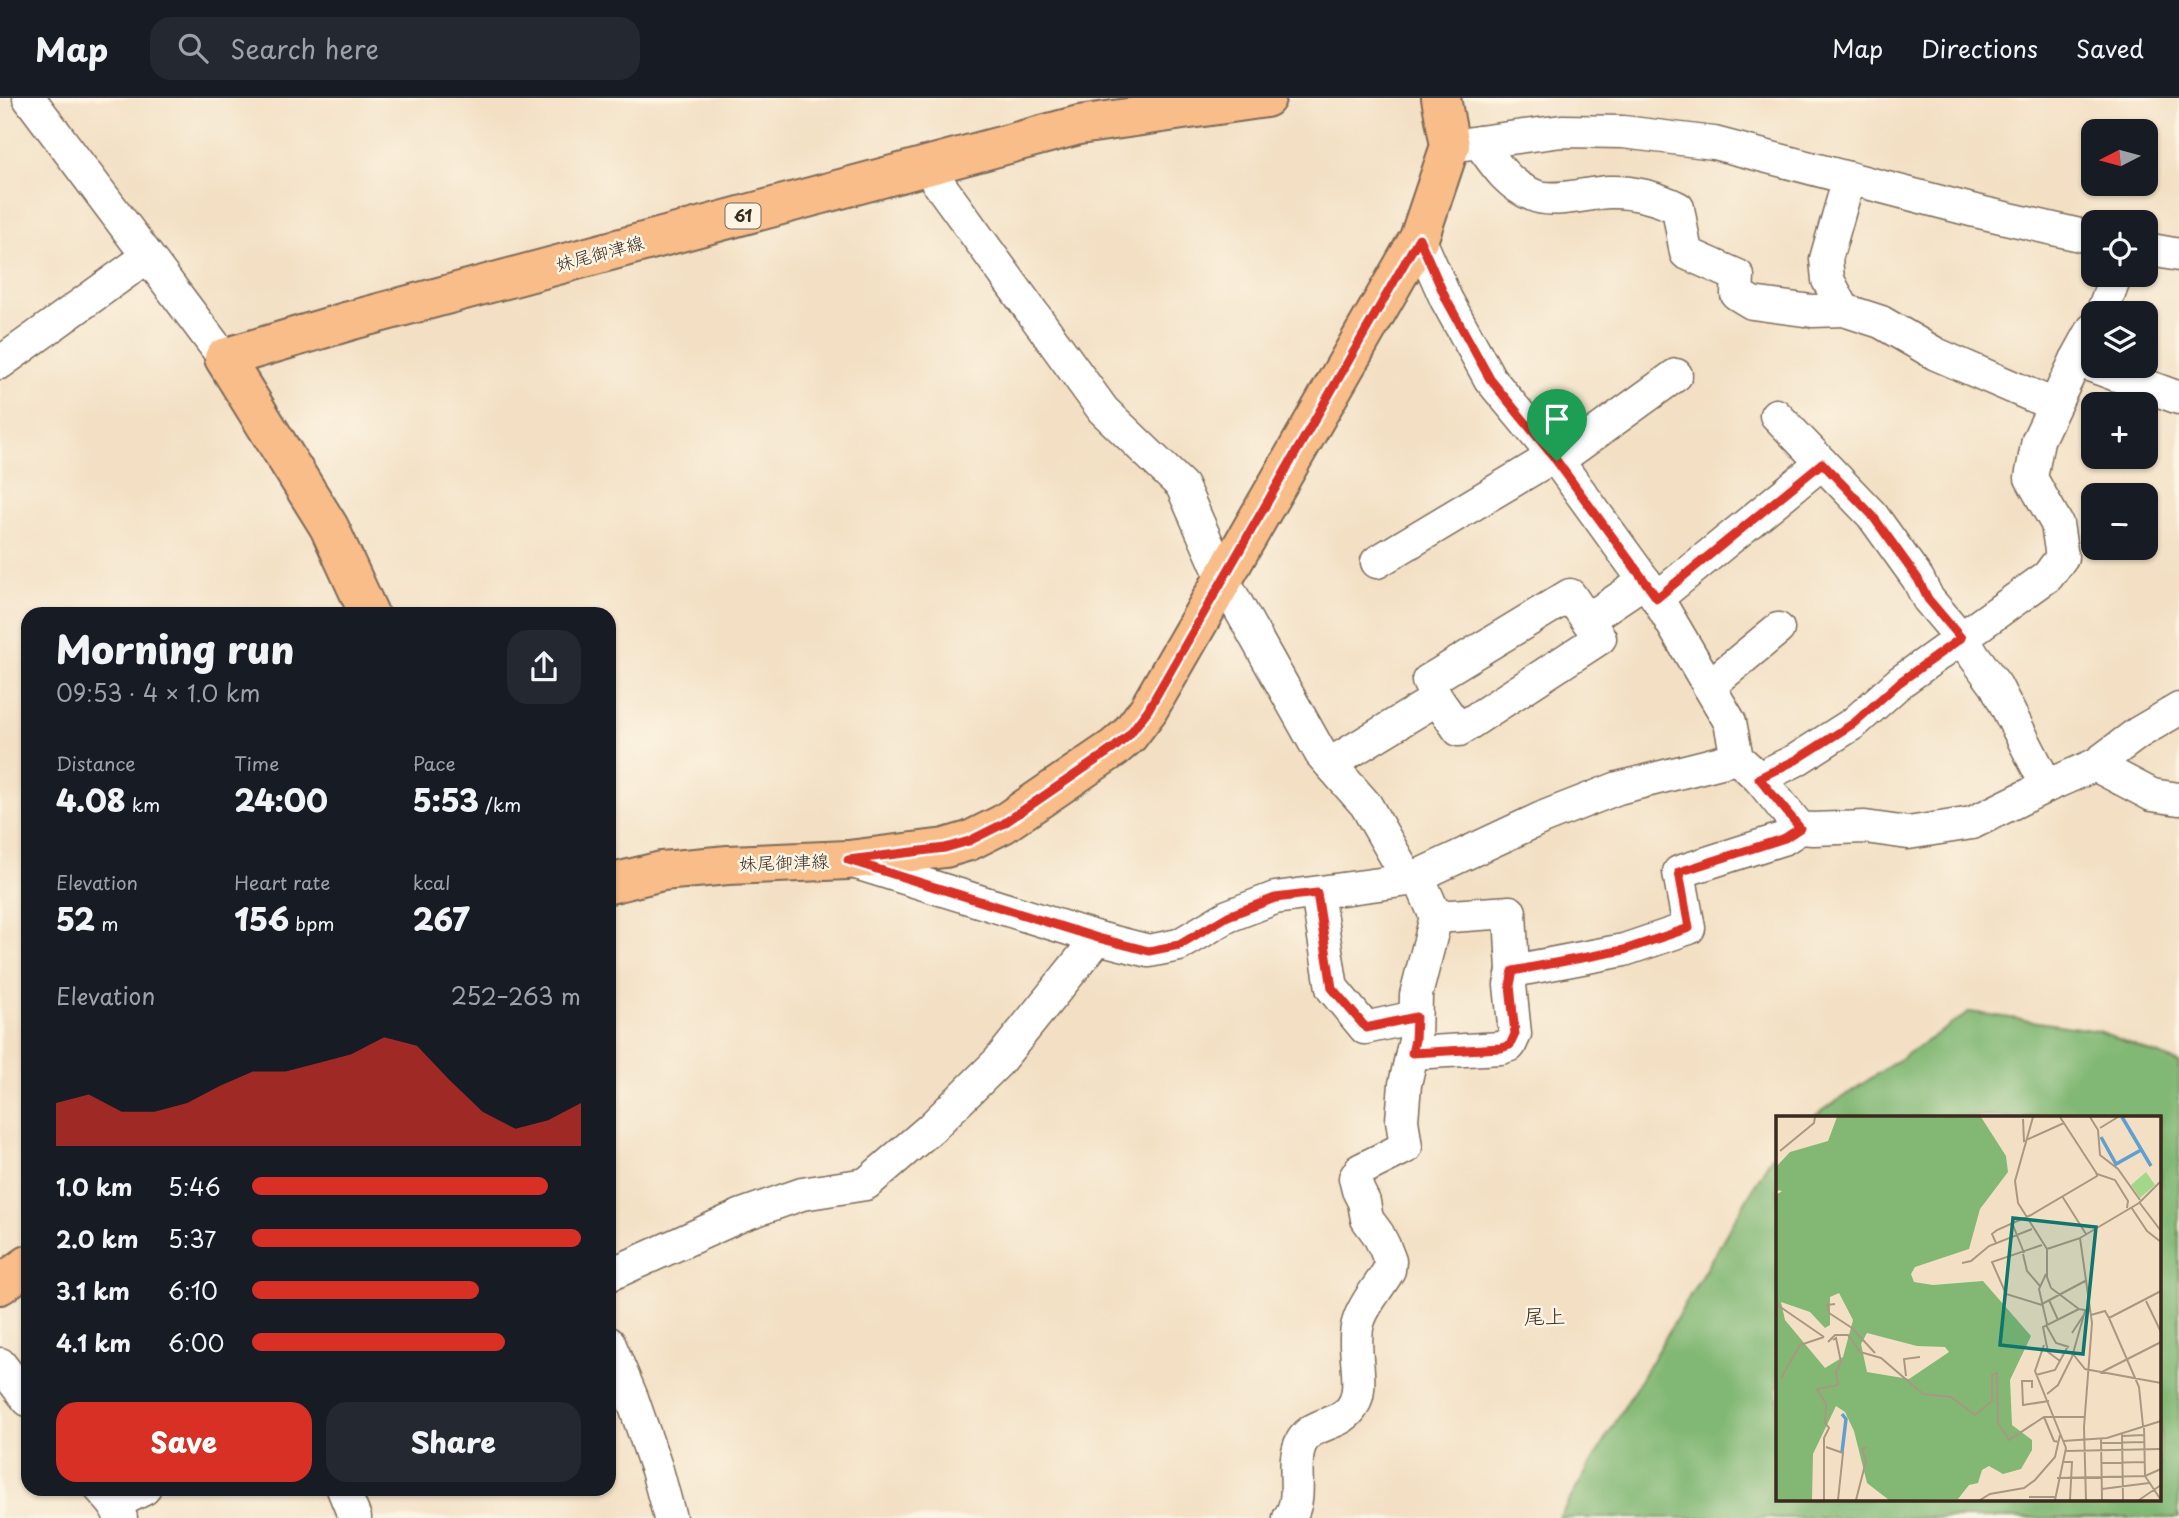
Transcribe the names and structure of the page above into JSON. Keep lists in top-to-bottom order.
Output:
{
  "streets": {
    "main road": ["61", "妹尾御津線"]
  },
  "districts": ["尾上"],
  "north": "left",
  "page": {
    "header": "Map",
    "search": "Search here",
    "nav": ["Map", "Directions", "Saved"],
    "map_buttons": ["+", "−"],
    "heading": ["Morning run", "09:53 · 4 × 1.0 km"],
    "stats": [
      ["Distance", "4.08 km"],
      ["Time", "24:00"],
      ["Pace", "5:53 /km"],
      ["Elevation", "52 m"],
      ["Heart rate", "156 bpm"],
      ["kcal", "267"]
    ],
    "chart": ["Elevation", "252–263 m"],
    "list": [
      {
        "name": "1.0 km",
        "note": "5:46"
      },
      {
        "name": "2.0 km",
        "note": "5:37"
      },
      {
        "name": "3.1 km",
        "note": "6:10"
      },
      {
        "name": "4.1 km",
        "note": "6:00"
      }
    ],
    "buttons": ["Save", "Share"]
  }
}
